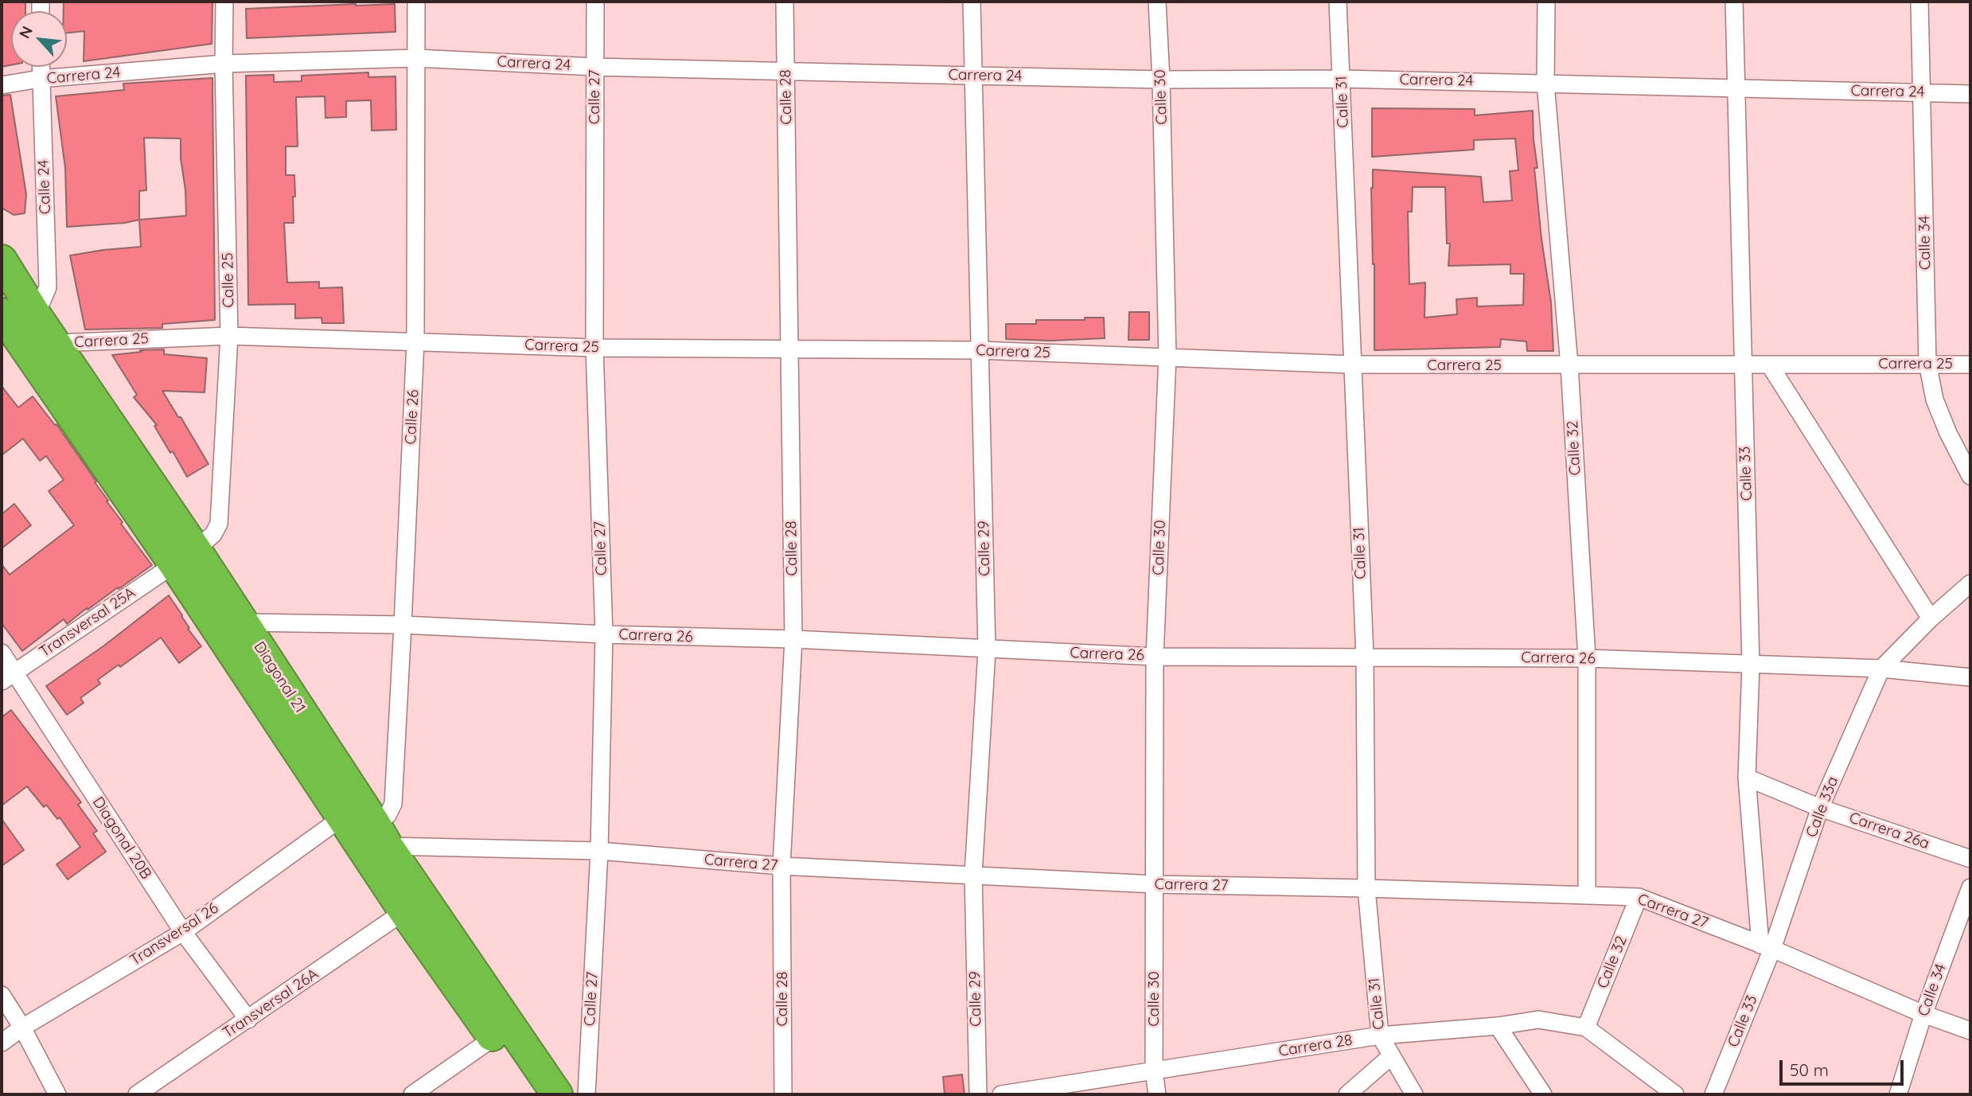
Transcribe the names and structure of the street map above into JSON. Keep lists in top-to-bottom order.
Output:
{
  "streets": {
    "highway": ["Diagonal 21"],
    "street": [
      "Carrera 24",
      "Calle 27",
      "Calle 28",
      "Calle 30",
      "Calle 31",
      "Calle 24",
      "Calle 34",
      "Calle 25",
      "Carrera 25",
      "Calle 26",
      "Calle 32",
      "Calle 33",
      "Calle 29",
      "Transversal 25A",
      "Carrera 26",
      "Calle 33a",
      "Carrera 26a",
      "Diagonal 20B",
      "Carrera 27",
      "Transversal 26",
      "Transversal 26A",
      "Carrera 28"
    ]
  },
  "crossings": [
    ["Carrera 24", "Calle 27"],
    ["Carrera 24", "Calle 28"],
    ["Carrera 24", "Calle 30"],
    ["Carrera 24", "Calle 31"],
    ["Carrera 24", "Calle 24"],
    ["Carrera 24", "Calle 34"],
    ["Carrera 24", "Calle 25"],
    ["Carrera 24", "Calle 26"],
    ["Carrera 24", "Calle 32"],
    ["Carrera 24", "Calle 33"],
    ["Carrera 24", "Calle 29"],
    ["Calle 27", "Carrera 25"],
    ["Calle 27", "Carrera 26"],
    ["Calle 27", "Carrera 27"],
    ["Calle 28", "Carrera 25"],
    ["Calle 28", "Carrera 26"],
    ["Calle 28", "Carrera 27"],
    ["Calle 30", "Carrera 25"],
    ["Calle 30", "Carrera 26"],
    ["Calle 30", "Carrera 27"],
    ["Calle 30", "Carrera 28"],
    ["Calle 31", "Carrera 25"],
    ["Calle 31", "Carrera 26"],
    ["Calle 31", "Carrera 27"],
    ["Calle 31", "Carrera 28"],
    ["Calle 24", "Diagonal 21"],
    ["Calle 34", "Carrera 25"],
    ["Calle 34", "Carrera 27"],
    ["Calle 25", "Carrera 25"],
    ["Calle 25", "Transversal 25A"],
    ["Calle 25", "Diagonal 21"],
    ["Carrera 25", "Calle 26"],
    ["Carrera 25", "Calle 32"],
    ["Carrera 25", "Calle 33"],
    ["Carrera 25", "Calle 29"],
    ["Carrera 25", "Diagonal 21"],
    ["Calle 26", "Carrera 26"],
    ["Calle 26", "Diagonal 21"],
    ["Calle 26", "Carrera 27"],
    ["Calle 32", "Carrera 26"],
    ["Calle 32", "Carrera 27"],
    ["Calle 32", "Carrera 28"],
    ["Calle 33", "Carrera 26"],
    ["Calle 33", "Calle 33a"],
    ["Calle 33", "Carrera 26a"],
    ["Calle 33", "Carrera 27"],
    ["Calle 29", "Carrera 26"],
    ["Calle 29", "Carrera 27"],
    ["Transversal 25A", "Diagonal 21"],
    ["Transversal 25A", "Diagonal 20B"],
    ["Carrera 26", "Diagonal 21"],
    ["Carrera 26", "Calle 33a"],
    ["Diagonal 21", "Carrera 27"],
    ["Diagonal 21", "Transversal 26"],
    ["Diagonal 21", "Transversal 26A"],
    ["Calle 33a", "Carrera 26a"],
    ["Calle 33a", "Carrera 27"],
    ["Diagonal 20B", "Transversal 26"],
    ["Diagonal 20B", "Transversal 26A"]
  ],
  "scale_bar": "50 m",
  "north": "top left"
}
